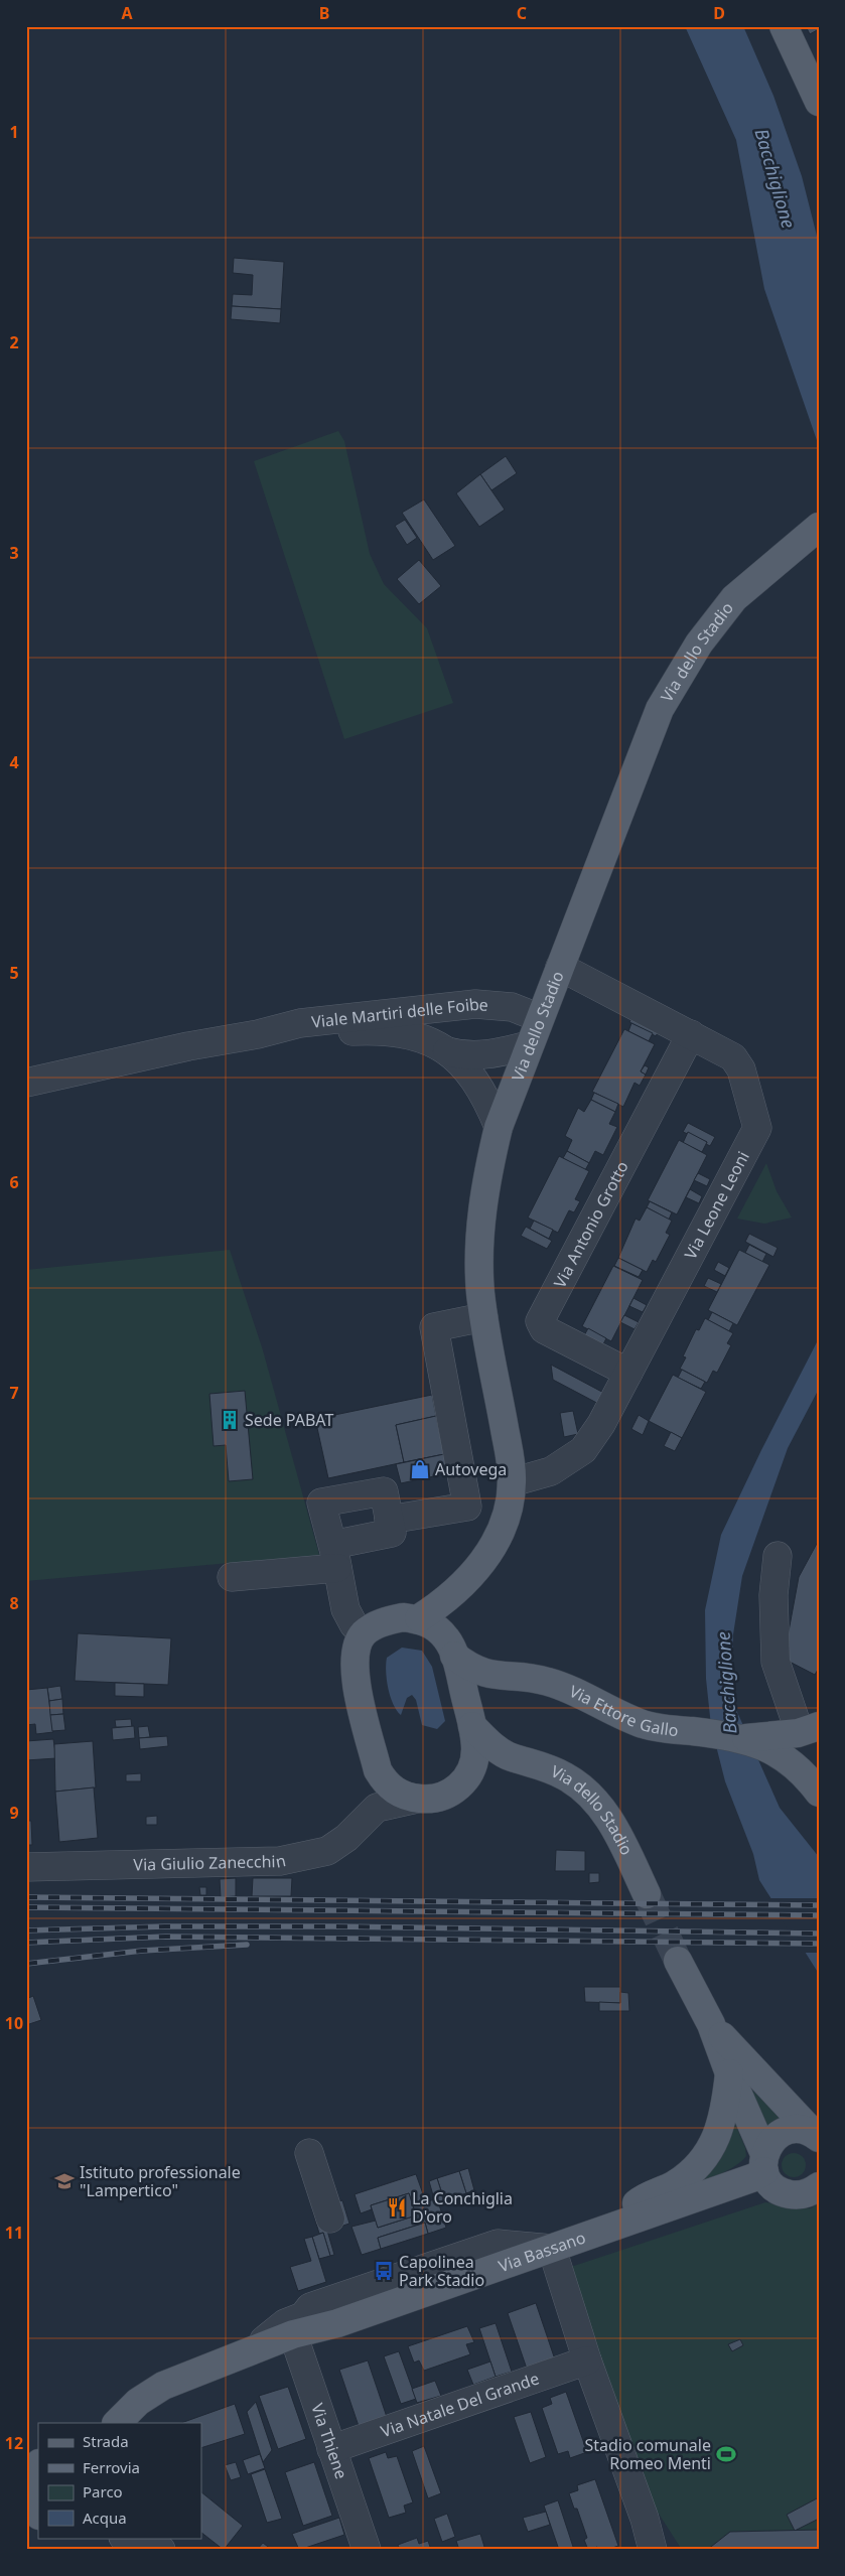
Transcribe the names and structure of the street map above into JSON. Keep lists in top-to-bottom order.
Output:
{
  "streets": {
    "main road": ["Via dello Stadio", "Via Ettore Gallo", "Via Bassano"],
    "street": [
      "Viale Martiri delle Foibe",
      "Via Leone Leoni",
      "Via Antonio Grotto",
      "Via Giulio Zanecchin",
      "Via Natale Del Grande",
      "Via Thiene"
    ]
  },
  "crossings": [
    ["Via dello Stadio", "Viale Martiri delle Foibe"],
    ["Via dello Stadio", "Via Leone Leoni"],
    ["Via dello Stadio", "Via Ettore Gallo"],
    ["Via Leone Leoni", "Via Antonio Grotto"],
    ["Via Bassano", "Via Thiene"],
    ["Via Natale Del Grande", "Via Thiene"]
  ],
  "water": ["Bacchiglione"],
  "places": {
    "building": ["Sede PABAT"],
    "shop": ["Autovega"],
    "school or university": ["Istituto professionale \"Lampertico\""],
    "restaurant": ["La Conchiglia D'oro"],
    "bus stop": ["Capolinea Park Stadio"],
    "sports": ["Stadio comunale Romeo Menti"]
  },
  "legend": [
    "Strada",
    "Ferrovia",
    "Parco",
    "Acqua"
  ],
  "grid": {
    "columns": [
      "A",
      "B",
      "C",
      "D"
    ],
    "rows": [
      "1",
      "2",
      "3",
      "4",
      "5",
      "6",
      "7",
      "8",
      "9",
      "10",
      "11",
      "12"
    ]
  }
}
